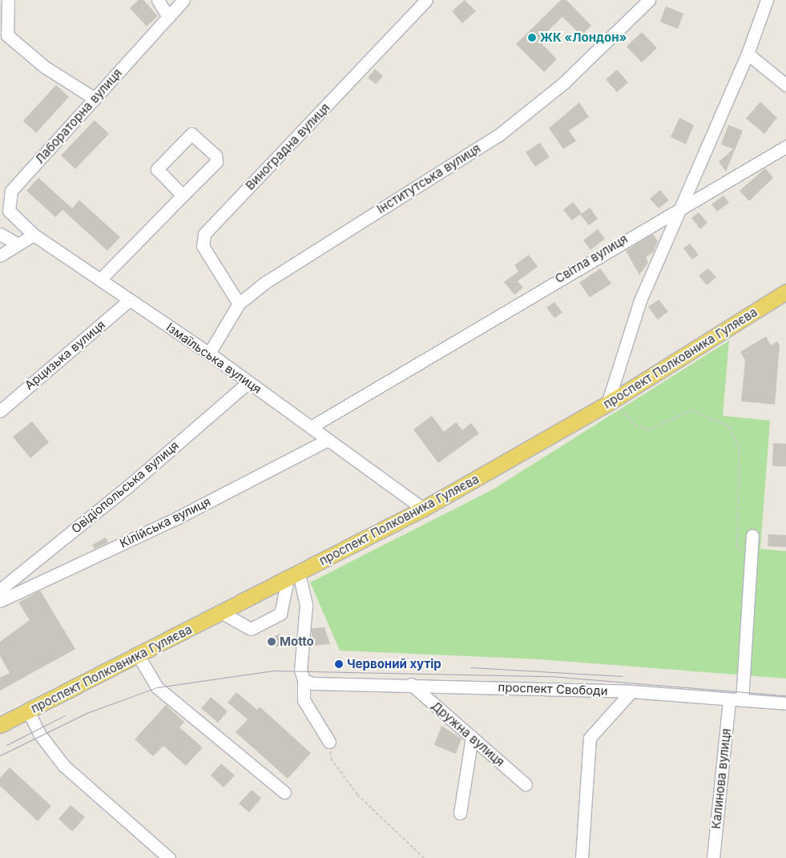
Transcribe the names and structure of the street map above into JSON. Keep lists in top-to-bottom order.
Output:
{
  "streets": {
    "main road": ["проспект Полковника Гуляєва"],
    "street": [
      "Лабораторна вулиця",
      "Виноградна вулиця",
      "Інститутська вулиця",
      "Світла вулиця",
      "Арцизька вулиця",
      "Ізмаїльська вулиця",
      "Овідіопольська вулиця",
      "Кілійська вулиця",
      "проспект Свободи",
      "Дружна вулиця",
      "Калинова вулиця"
    ]
  },
  "crossings": [
    ["Лабораторна вулиця", "Ізмаїльська вулиця"],
    ["Виноградна вулиця", "Інститутська вулиця"],
    ["Інститутська вулиця", "Ізмаїльська вулиця"],
    ["Світла вулиця", "Ізмаїльська вулиця"],
    ["Арцизька вулиця", "Ізмаїльська вулиця"],
    ["Ізмаїльська вулиця", "проспект Полковника Гуляєва"],
    ["Ізмаїльська вулиця", "Овідіопольська вулиця"],
    ["Ізмаїльська вулиця", "Кілійська вулиця"],
    ["проспект Свободи", "Дружна вулиця"],
    ["проспект Свободи", "Калинова вулиця"]
  ],
  "places": ["ЖК «Лондон»", "Motto", "Червоний хутір"]
}
